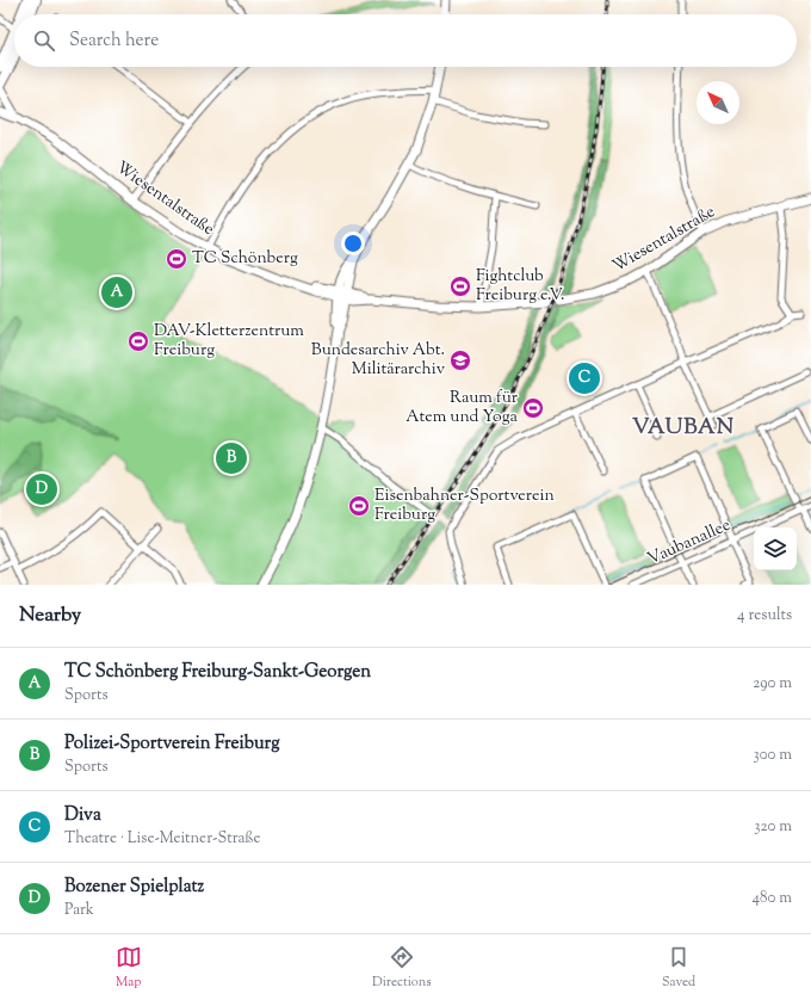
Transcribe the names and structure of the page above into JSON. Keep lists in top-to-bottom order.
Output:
{
  "streets": {
    "main road": ["Wiesentalstraße"],
    "street": ["Vaubanallee"]
  },
  "districts": ["VAUBAN"],
  "places": {
    "sports": [
      "TC Schönberg",
      "Fightclub Freiburg e.V.",
      "DAV-Kletterzentrum Freiburg",
      "Raum für Atem und Yoga",
      "Eisenbahner-Sportverein Freiburg"
    ],
    "school or university": ["Bundesarchiv Abt. Militärarchiv"]
  },
  "north": "top left",
  "page": {
    "search": "Search here",
    "pins": [
      "A",
      "C",
      "B",
      "D"
    ],
    "heading": ["Nearby", "4 results"],
    "list": [
      {
        "mark": "A",
        "name": "TC Schönberg Freiburg-Sankt-Georgen",
        "note": "Sports",
        "value": "290 m"
      },
      {
        "mark": "B",
        "name": "Polizei-Sportverein Freiburg",
        "note": "Sports",
        "value": "300 m"
      },
      {
        "mark": "C",
        "name": "Diva",
        "note": "Theatre · Lise-Meitner-Straße",
        "value": "320 m"
      },
      {
        "mark": "D",
        "name": "Bozener Spielplatz",
        "note": "Park",
        "value": "480 m"
      }
    ],
    "nav": ["Map", "Directions", "Saved"]
  }
}
